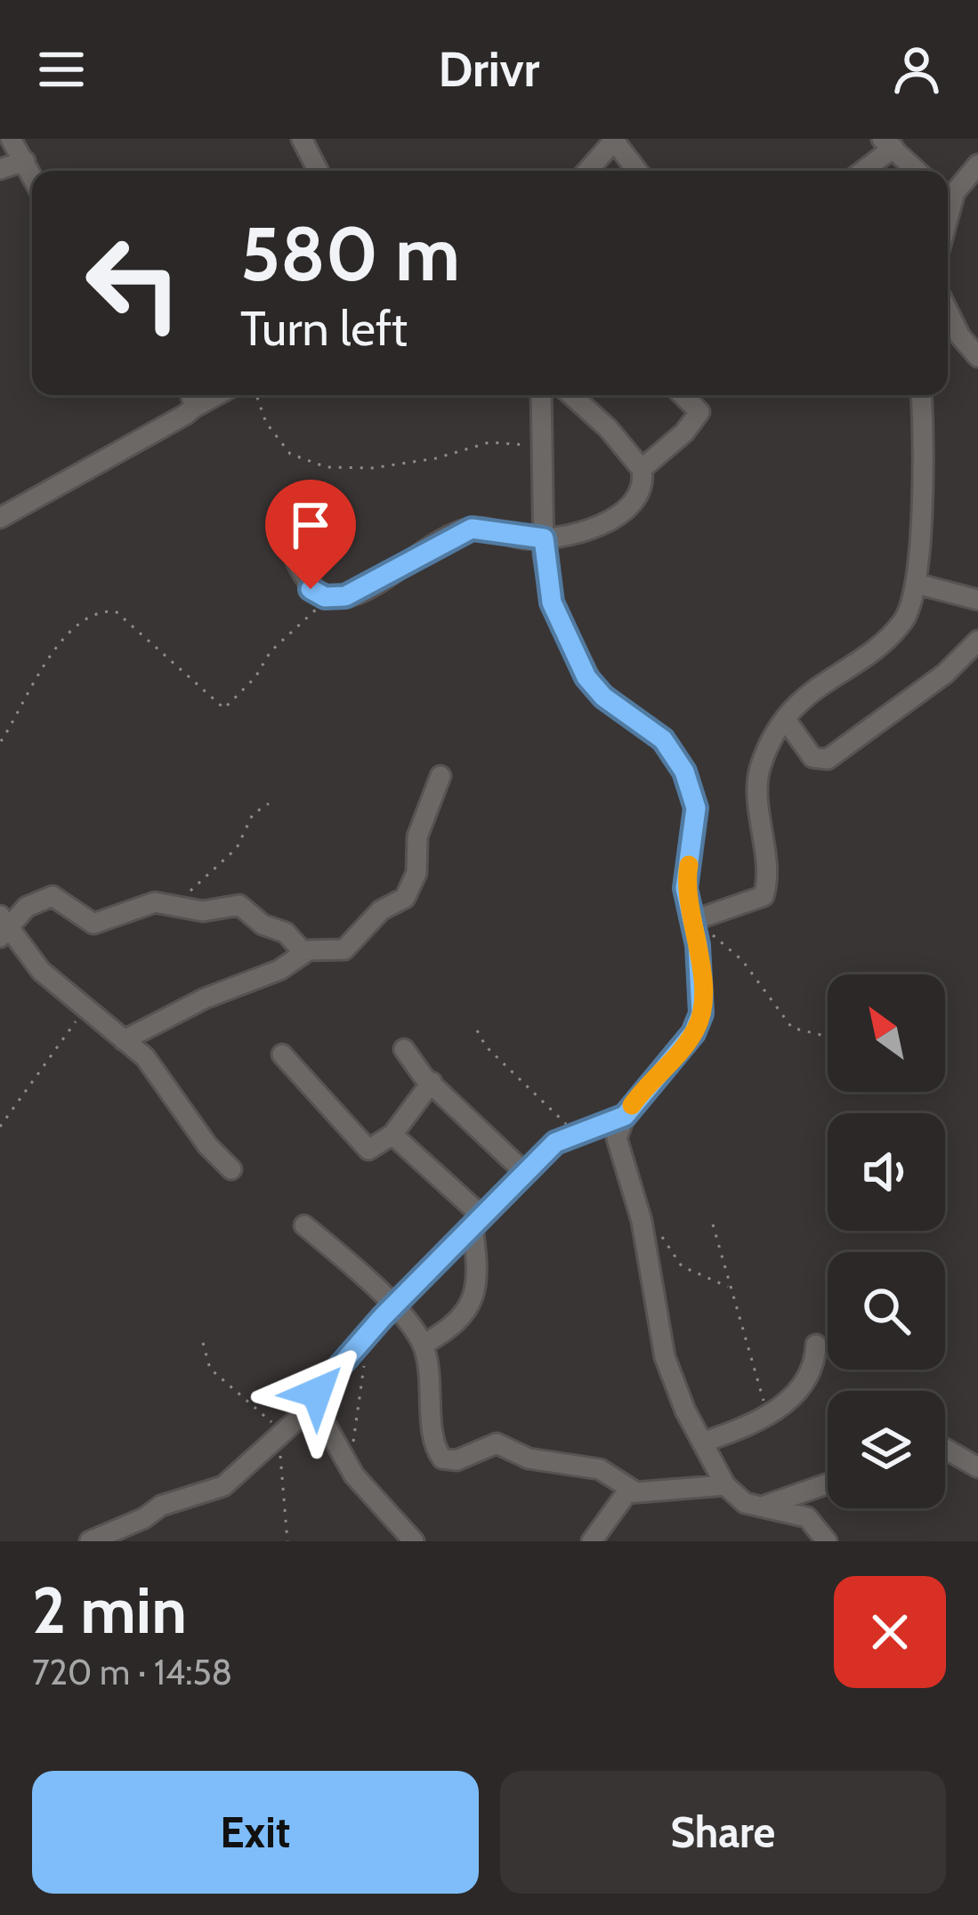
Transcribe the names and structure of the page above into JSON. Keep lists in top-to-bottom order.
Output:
{
  "north": "top left",
  "page": {
    "header": "Drivr",
    "turn": ["580 m", "Turn left"],
    "heading": ["2 min", "720 m · 14:58"],
    "buttons": ["Exit", "Share"]
  }
}
